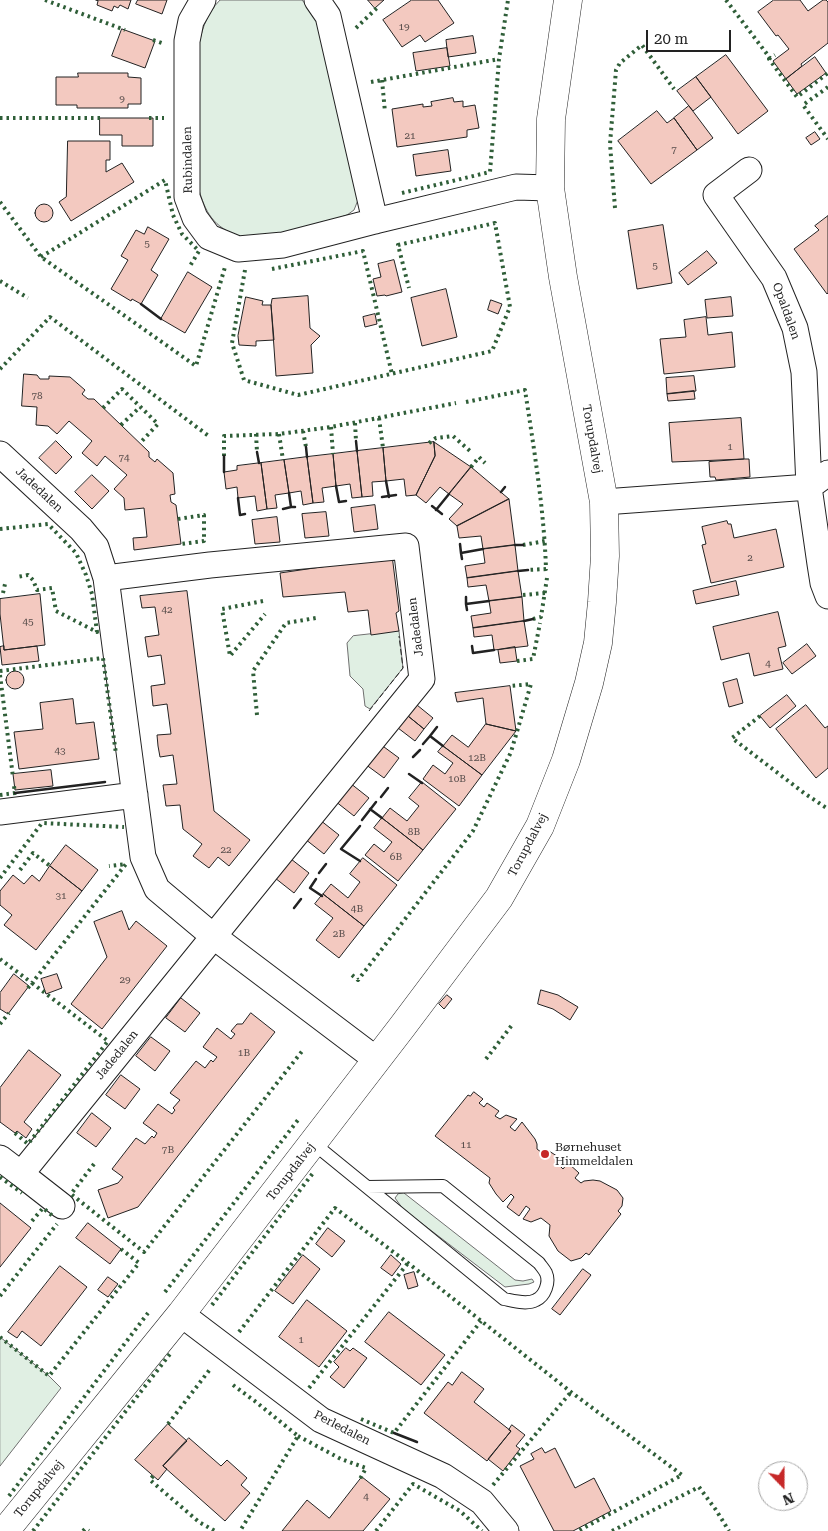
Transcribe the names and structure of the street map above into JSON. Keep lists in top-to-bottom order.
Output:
{
  "streets": {
    "street": [
      "Rubindalen",
      "Opaldalen",
      "Torupdalvej",
      "Jadedalen",
      "Perledalen"
    ]
  },
  "crossings": [
    ["Rubindalen", "Torupdalvej"],
    ["Torupdalvej", "Jadedalen"],
    ["Torupdalvej", "Perledalen"]
  ],
  "places": ["Børnehuset Himmeldalen"],
  "house_numbers": [
    "19",
    "9",
    "21",
    "7",
    "5",
    "5",
    "78",
    "1",
    "74",
    "2",
    "42",
    "45",
    "4",
    "43",
    "12B",
    "10B",
    "8B",
    "22",
    "6B",
    "31",
    "4B",
    "2B",
    "29",
    "1B",
    "11",
    "7B",
    "1",
    "4"
  ],
  "scale_bar": "20 m",
  "north": "bottom"
}
